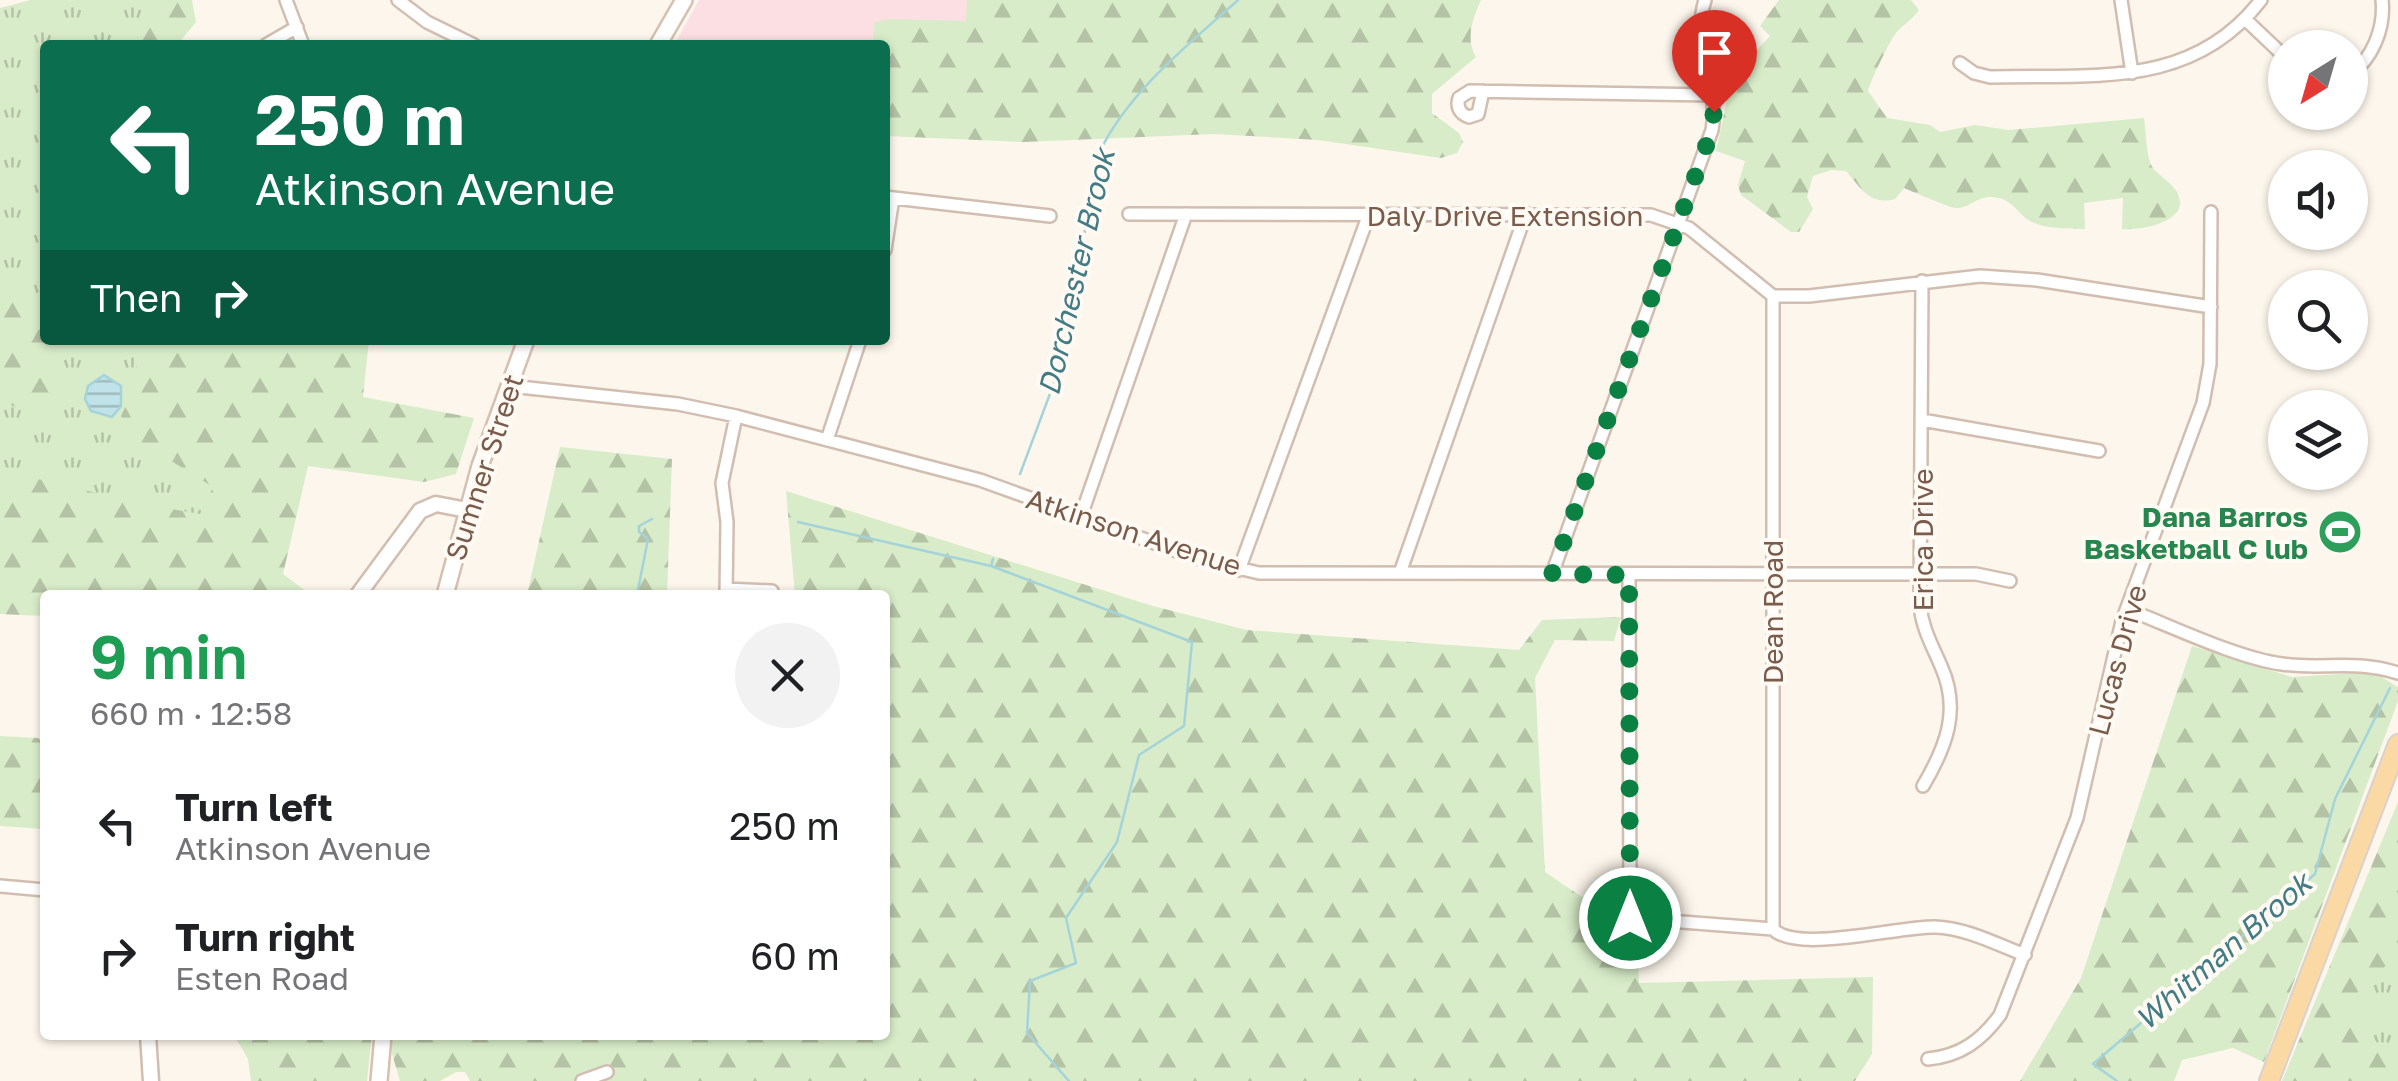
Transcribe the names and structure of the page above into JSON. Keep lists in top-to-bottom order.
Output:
{
  "streets": {
    "main road": ["Sumner Street"],
    "street": [
      "Daly Drive Extension",
      "Atkinson Avenue",
      "Erica Drive",
      "Dean Road",
      "Lucas Drive"
    ]
  },
  "crossings": [
    ["Daly Drive Extension", "Dean Road"],
    ["Sumner Street", "Atkinson Avenue"],
    ["Atkinson Avenue", "Erica Drive"],
    ["Atkinson Avenue", "Dean Road"]
  ],
  "water": ["Dorchester Brook", "Whitman Brook"],
  "places": {
    "sports": ["Dana Barros Basketball C lub"]
  },
  "north": "bottom left",
  "page": {
    "turn": ["250 m", "Atkinson Avenue"],
    "then": "Then",
    "heading": ["9 min", "660 m · 12:58"],
    "list": [
      {
        "name": "Turn left",
        "note": "Atkinson Avenue",
        "value": "250 m"
      },
      {
        "name": "Turn right",
        "note": "Esten Road",
        "value": "60 m"
      }
    ]
  }
}
